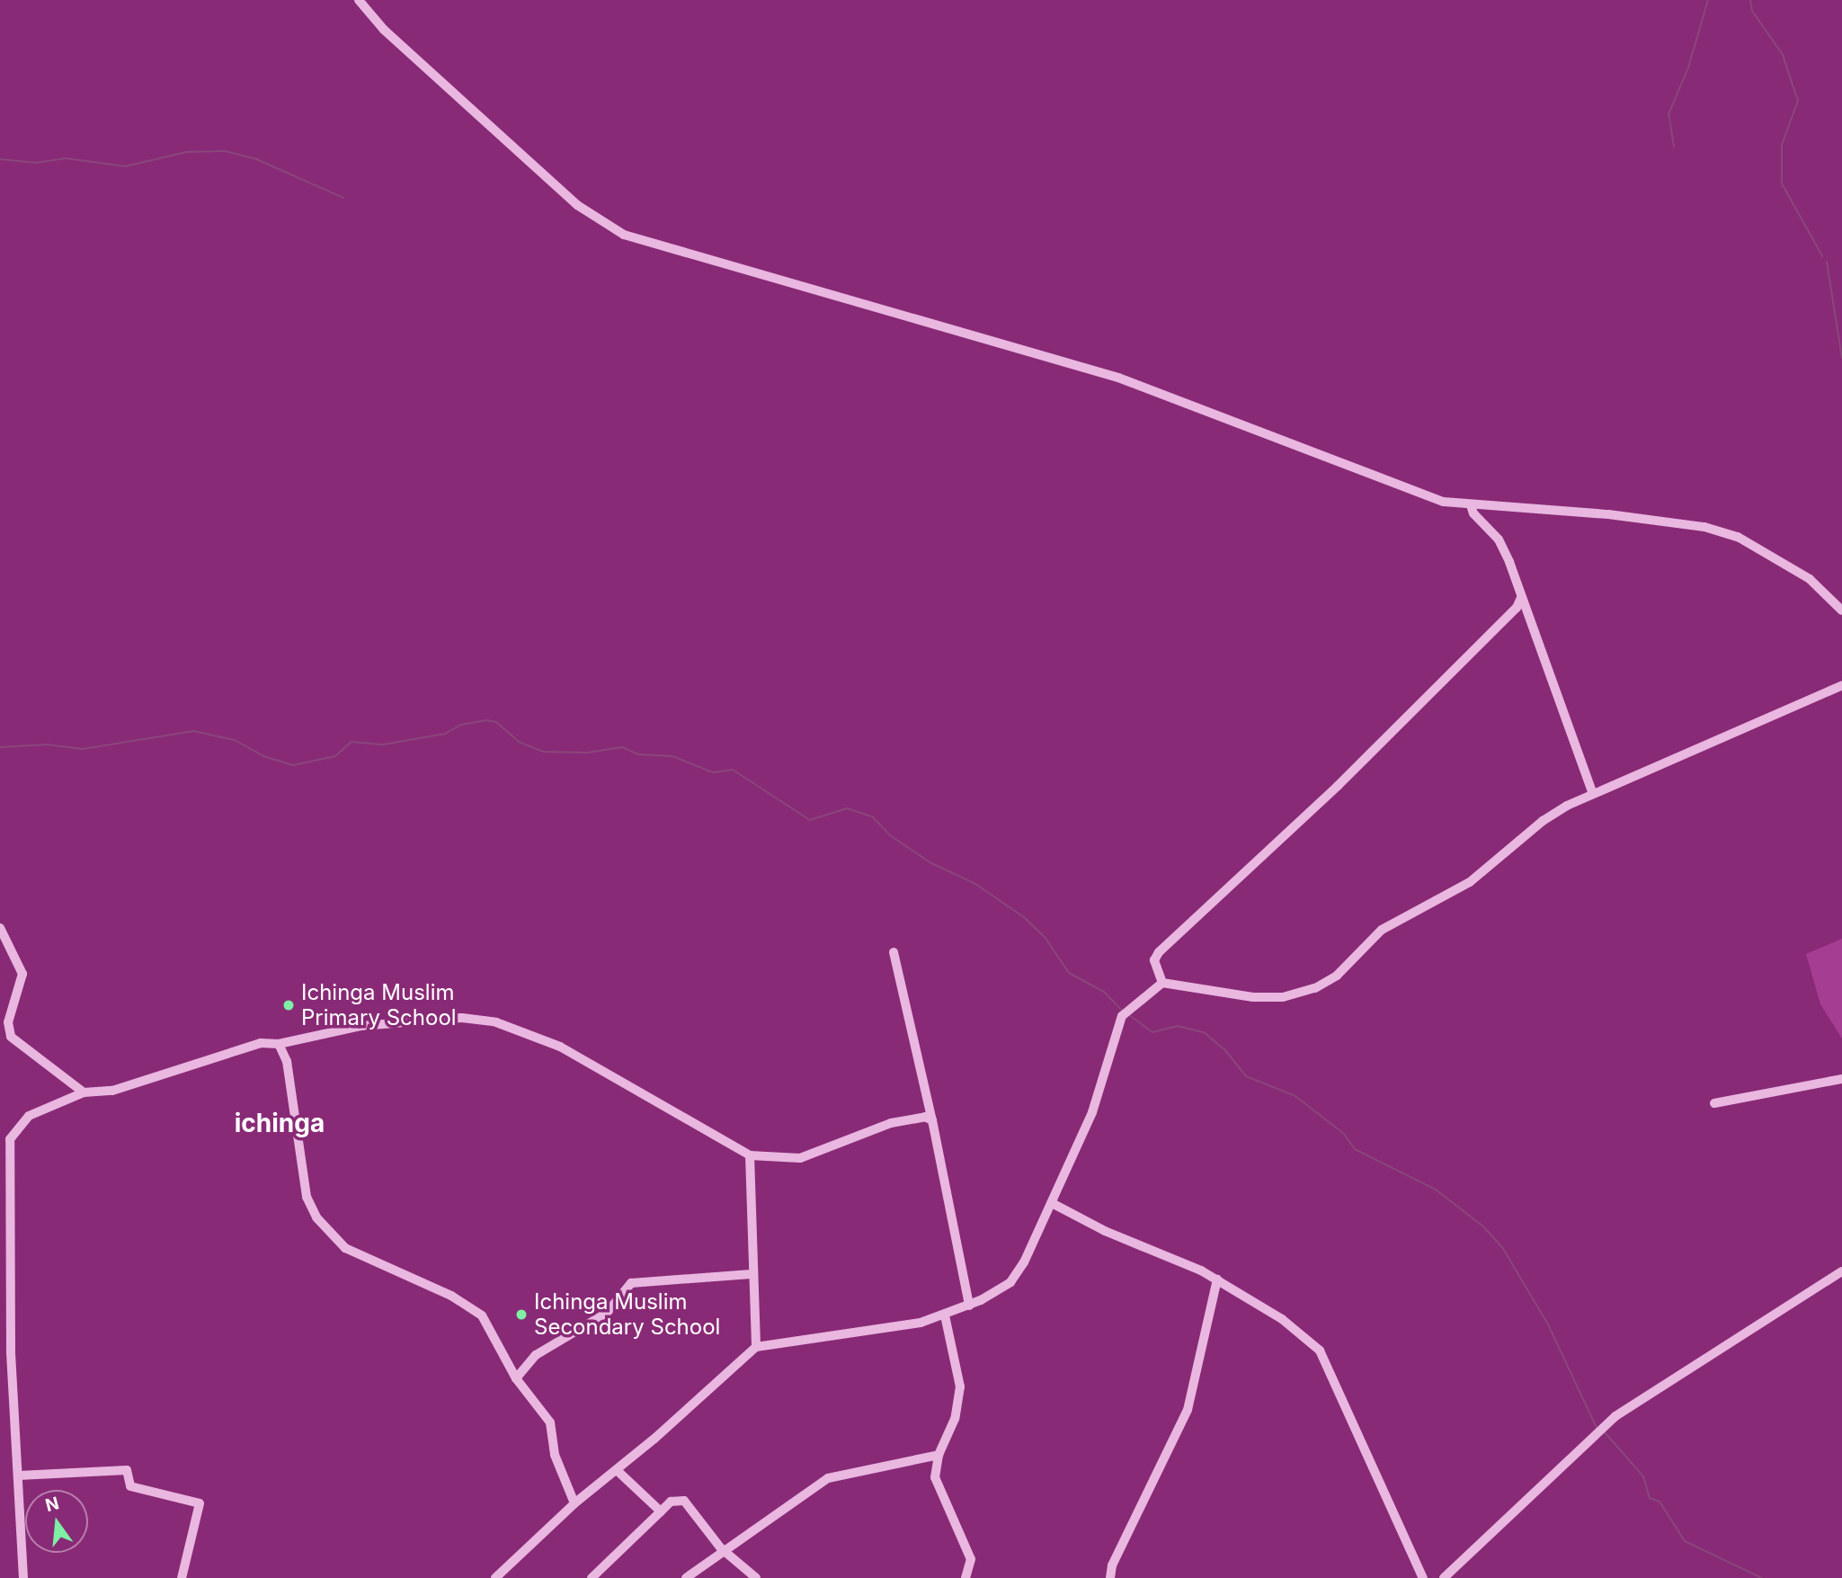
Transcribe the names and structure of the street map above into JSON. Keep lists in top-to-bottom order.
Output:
{
  "districts": ["ichinga"],
  "places": ["Ichinga Muslim Primary School", "Ichinga Muslim Secondary School"],
  "north": "top"
}
